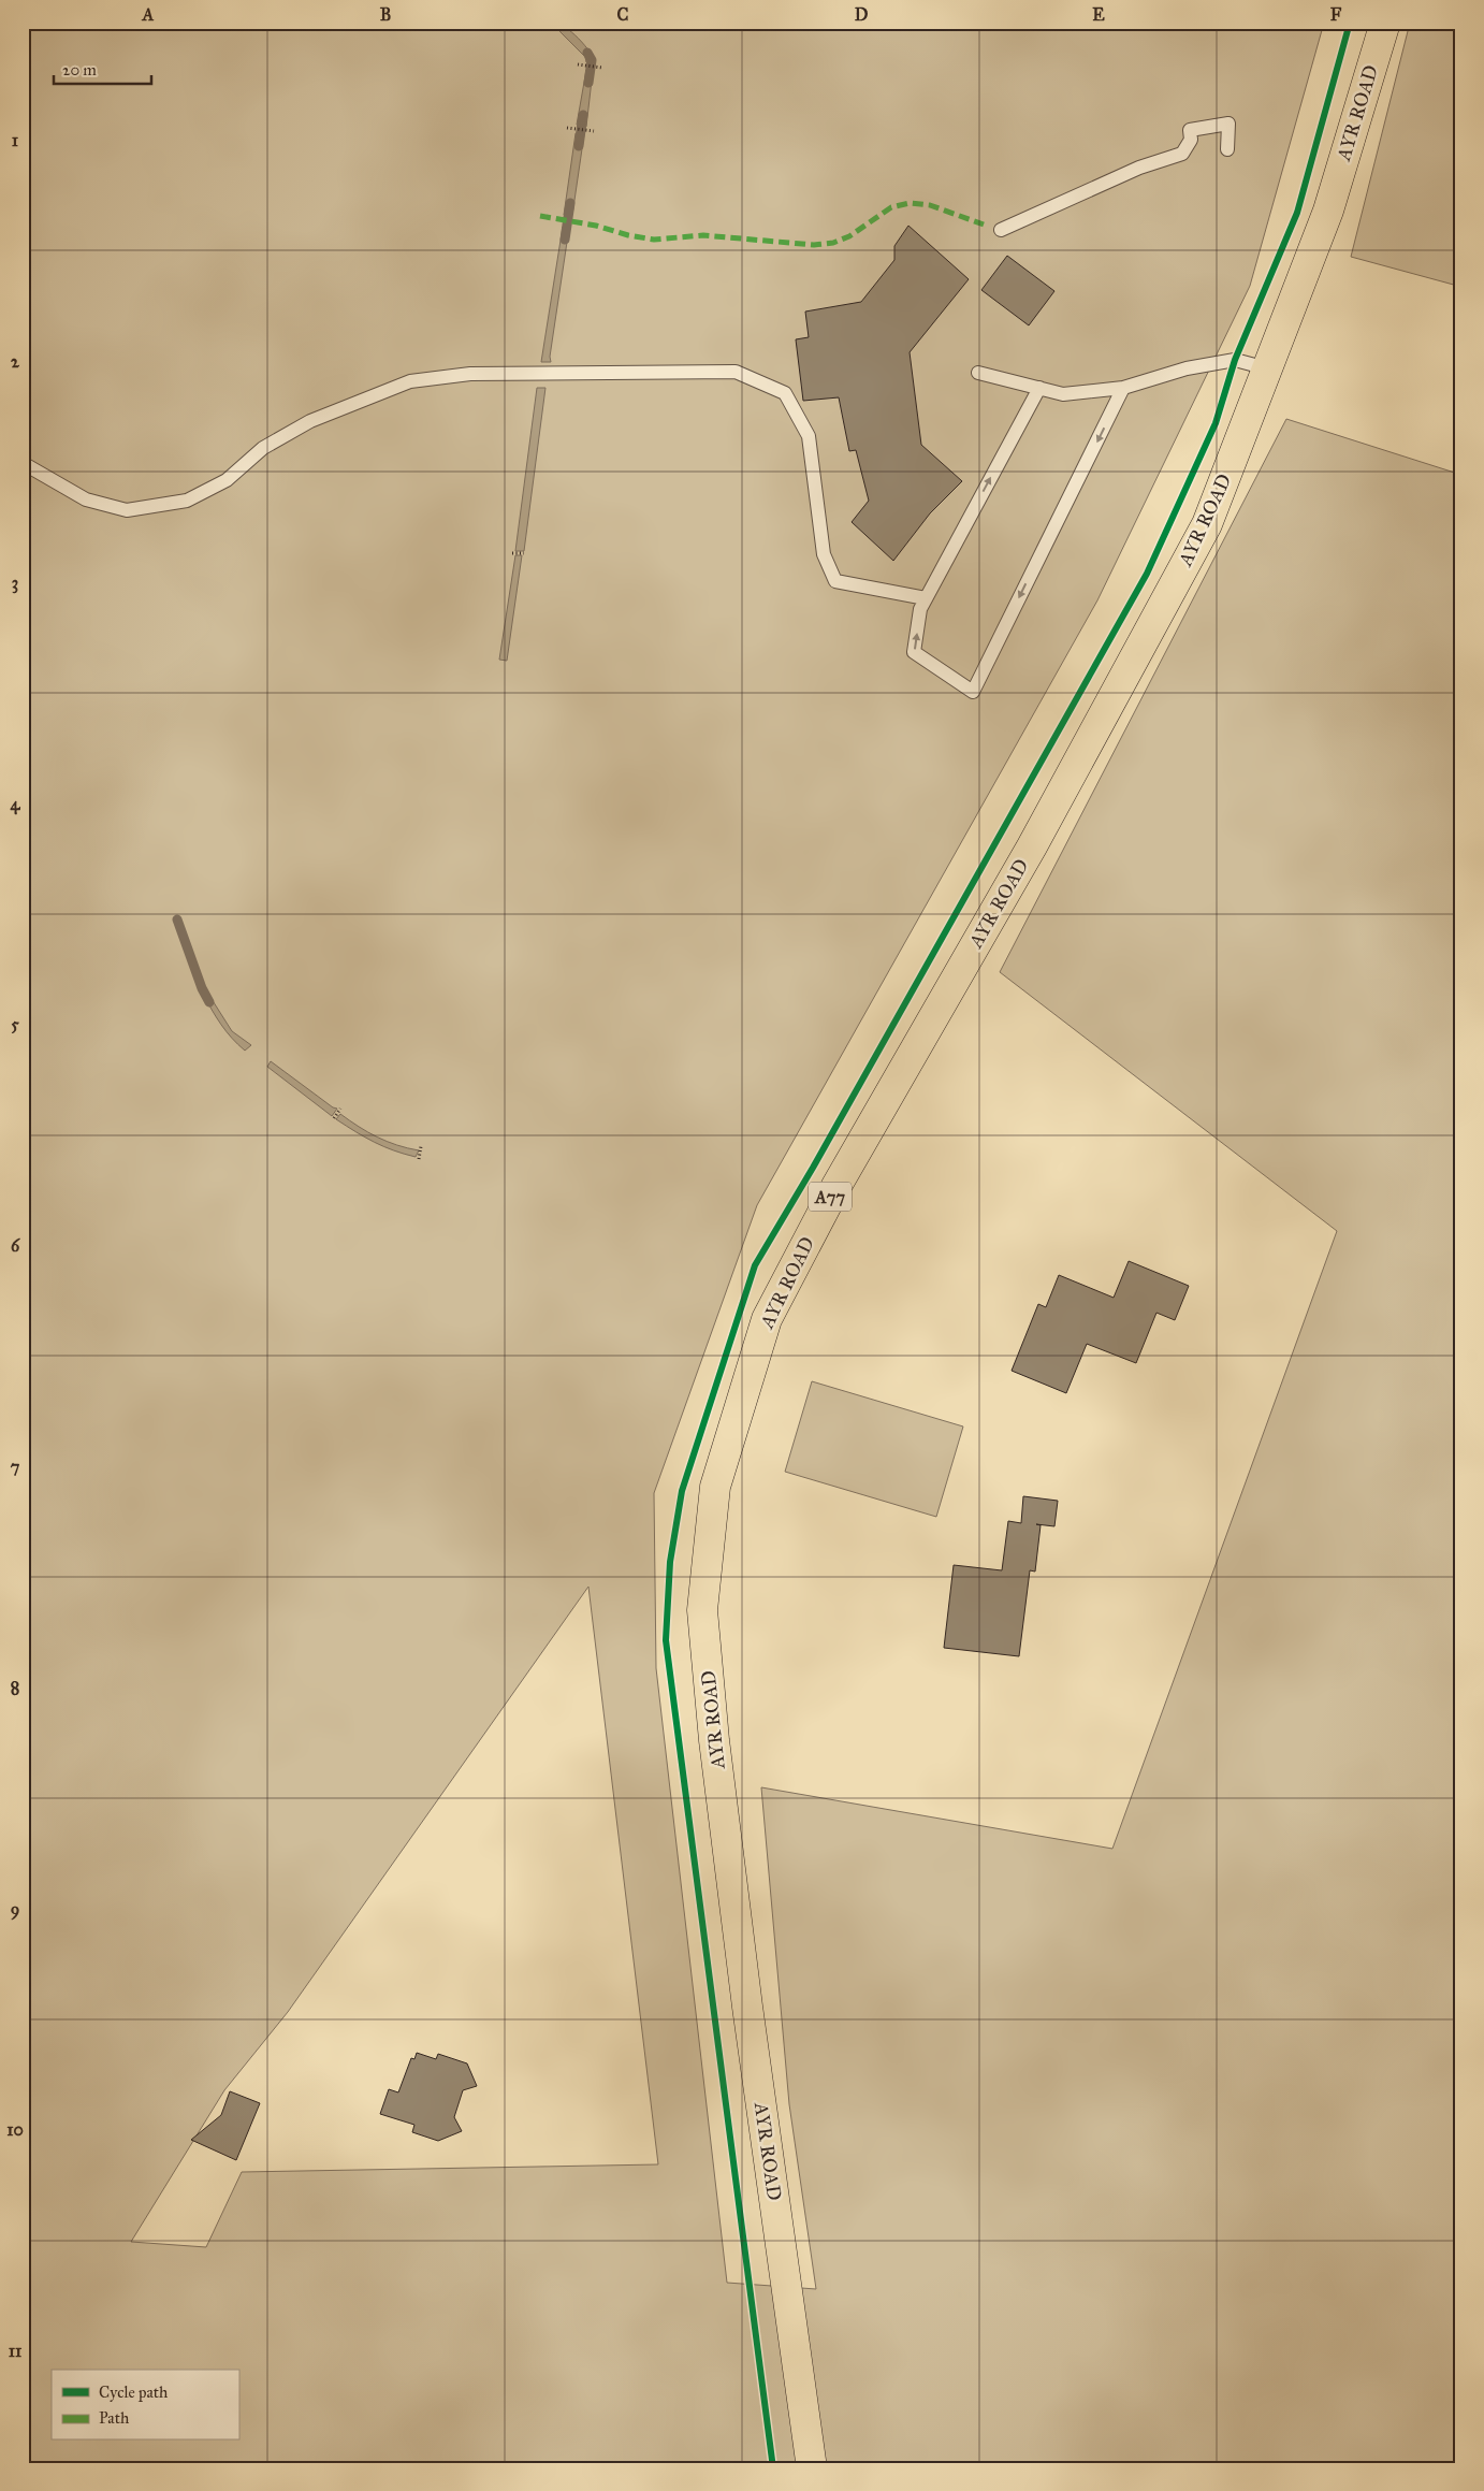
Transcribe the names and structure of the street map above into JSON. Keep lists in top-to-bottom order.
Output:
{
  "streets": {
    "main road": ["AYR ROAD", "A77"]
  },
  "legend": ["Cycle path", "Path"],
  "scale_bar": "20 m",
  "grid": {
    "columns": [
      "A",
      "B",
      "C",
      "D",
      "E",
      "F"
    ],
    "rows": [
      "1",
      "2",
      "3",
      "4",
      "5",
      "6",
      "7",
      "8",
      "9",
      "10",
      "11"
    ]
  }
}
